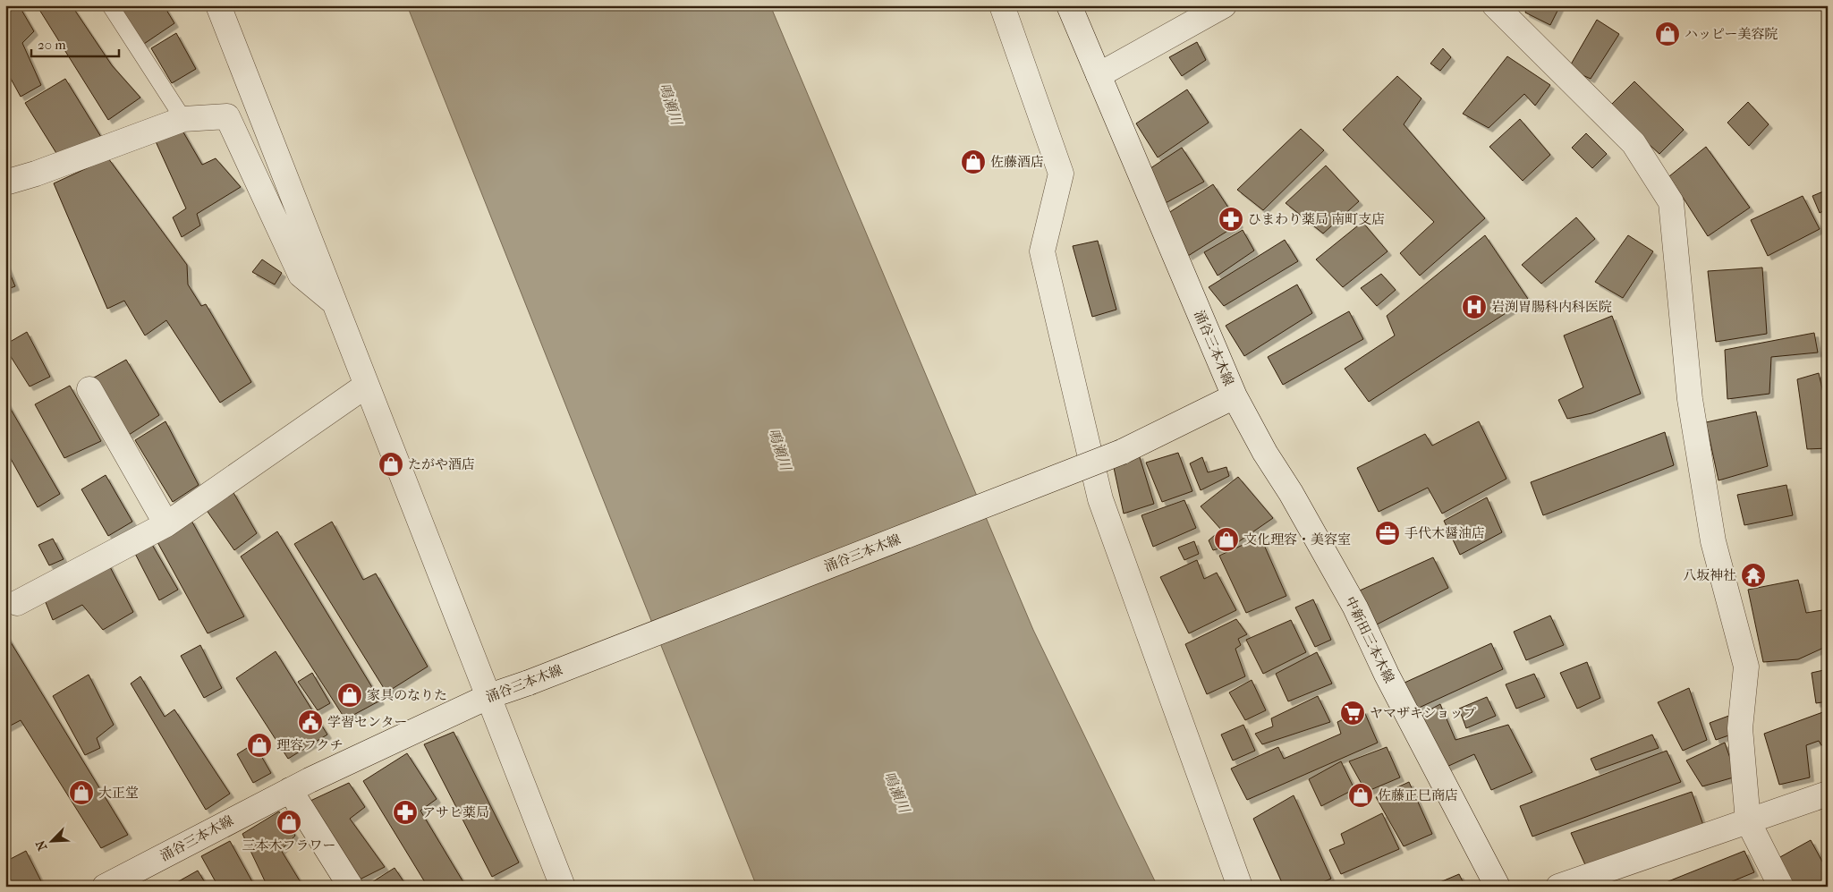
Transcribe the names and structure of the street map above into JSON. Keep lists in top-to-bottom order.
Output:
{
  "streets": {
    "street": ["涌谷三本木線", "中新田三本木線"]
  },
  "crossings": [
    ["涌谷三本木線", "中新田三本木線"]
  ],
  "water": ["鳴瀬川"],
  "places": {
    "shop": [
      "ハッピー美容院",
      "佐藤酒店",
      "たがや酒店",
      "文化理容・美容室",
      "家具のなりた",
      "理容フクチ",
      "大正堂",
      "佐藤正巳商店",
      "三本木フラワー"
    ],
    "pharmacy": ["ひまわり薬局 南町支店", "アサヒ薬局"],
    "hospital": ["岩渕胃腸科内科医院"],
    "office": ["手代木醤油店"],
    "temple": ["八坂神社"],
    "supermarket": ["ヤマザキショップ"],
    "public building": ["学習センター"]
  },
  "scale_bar": "20 m",
  "north": "bottom left"
}
